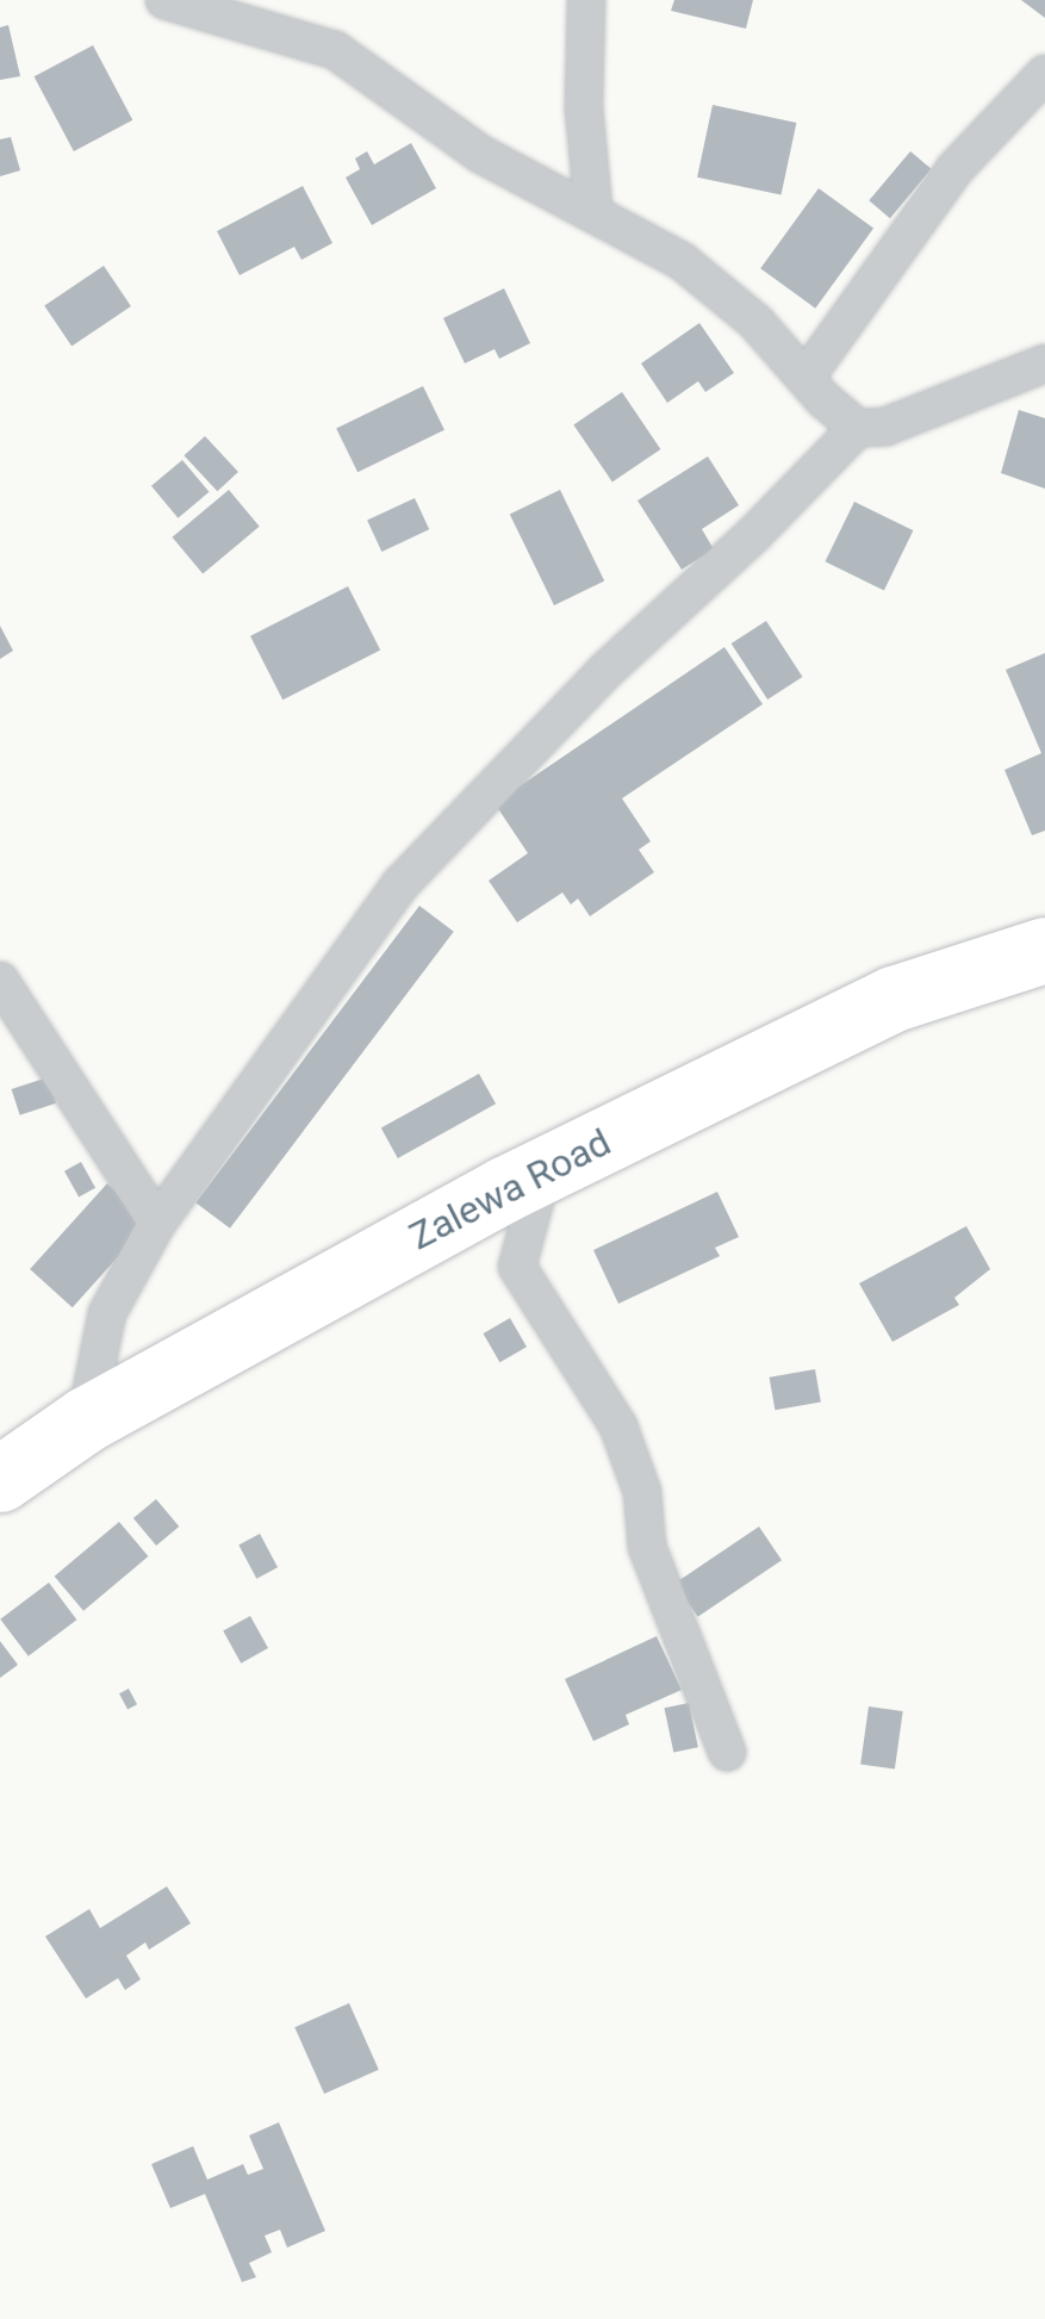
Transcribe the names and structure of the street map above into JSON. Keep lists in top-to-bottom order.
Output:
{
  "streets": {
    "highway": ["Zalewa Road"]
  }
}
